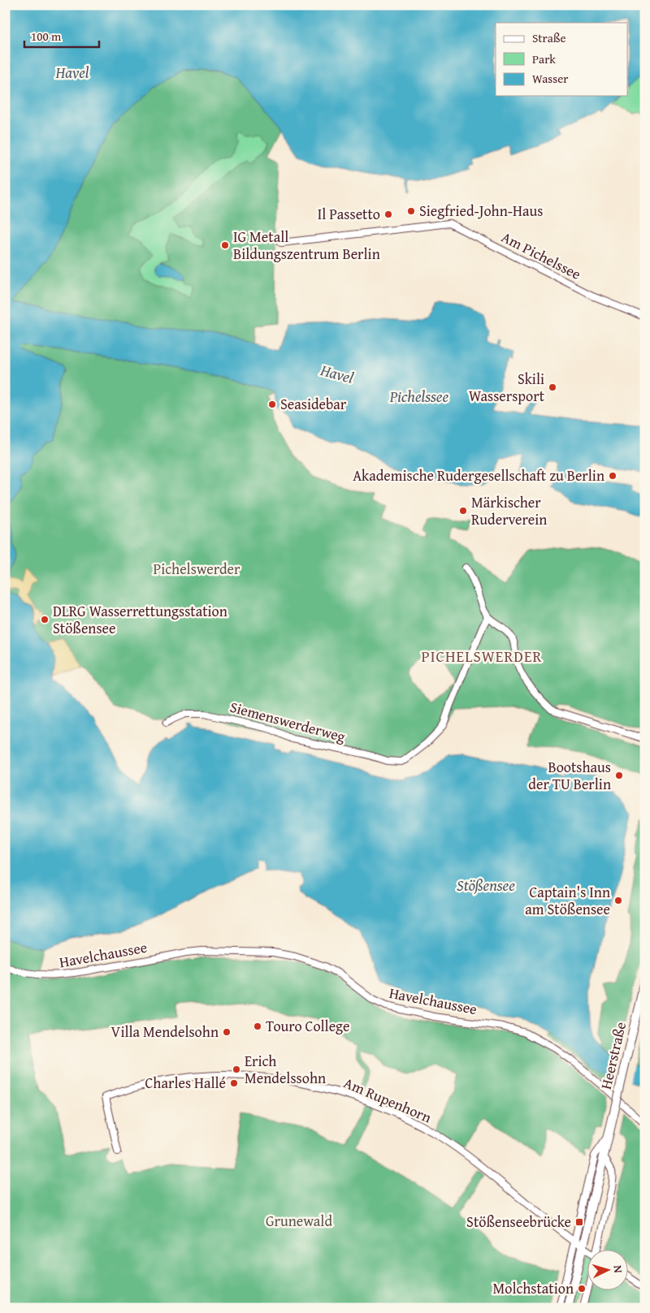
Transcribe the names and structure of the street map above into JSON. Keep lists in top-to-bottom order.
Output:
{
  "streets": {
    "main road": ["Heerstraße"],
    "street": [
      "Am Pichelssee",
      "Siemenswerderweg",
      "Havelchaussee",
      "Am Rupenhorn"
    ]
  },
  "crossings": [
    ["Heerstraße", "Am Rupenhorn"]
  ],
  "districts": ["PICHELSWERDER"],
  "water": ["Havel", "Pichelssee", "Stößensee"],
  "parks": ["Pichelswerder", "Grunewald"],
  "places": {
    "other": [
      "Siegfried-John-Haus",
      "Il Passetto",
      "IG Metall Bildungszentrum Berlin",
      "Skili Wassersport",
      "Seasidebar",
      "Akademische Rudergesellschaft zu Berlin",
      "Märkischer Ruderverein",
      "DLRG Wasserrettungsstation Stößensee",
      "Bootshaus der TU Berlin",
      "Captain's Inn am Stößensee",
      "Touro College",
      "Villa Mendelsohn",
      "Erich Mendelssohn",
      "Charles Hallé",
      "Molchstation"
    ],
    "transit": ["Stößenseebrücke"]
  },
  "legend": ["Straße", "Park", "Wasser"],
  "scale_bar": "100 m",
  "north": "right"
}
